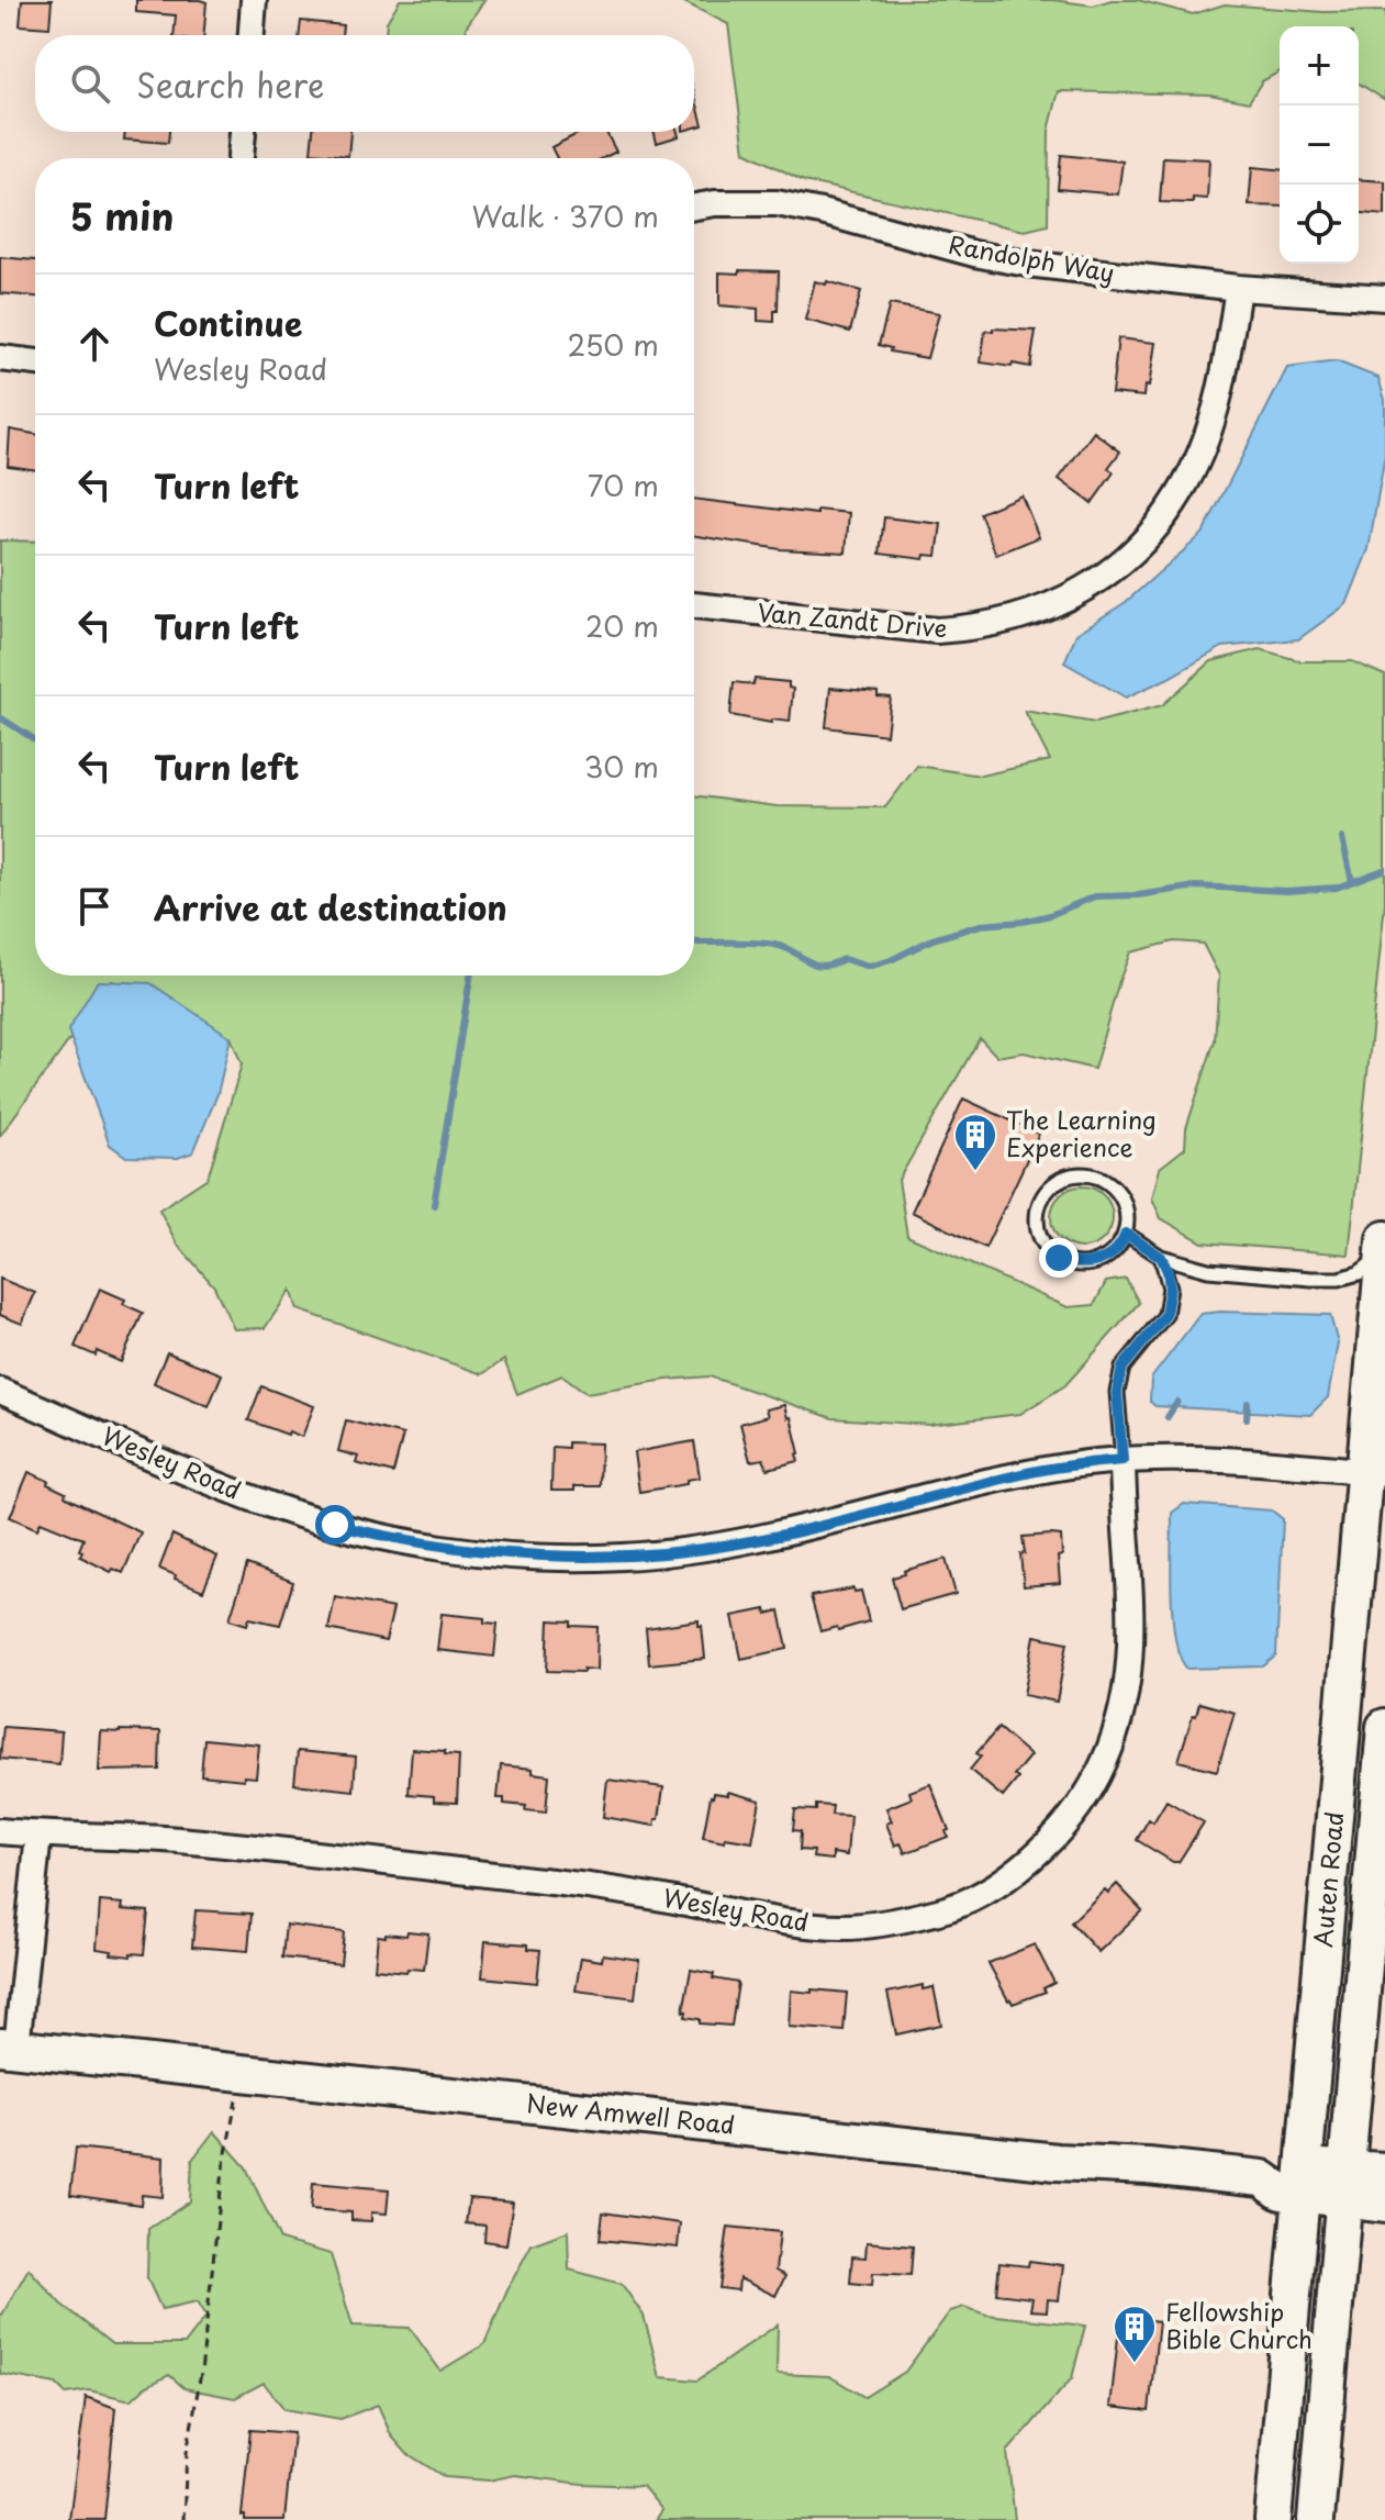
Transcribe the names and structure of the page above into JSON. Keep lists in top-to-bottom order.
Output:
{
  "streets": {
    "street": [
      "Randolph Way",
      "Van Zandt Drive",
      "Wesley Road",
      "Auten Road",
      "New Amwell Road"
    ]
  },
  "crossings": [
    ["Randolph Way", "Van Zandt Drive"],
    ["Wesley Road", "Auten Road"],
    ["Auten Road", "New Amwell Road"]
  ],
  "places": {
    "building": ["The Learning Experience", "Fellowship Bible Church"]
  },
  "page": {
    "map_buttons": ["+", "−"],
    "search": "Search here",
    "heading": ["5 min", "Walk · 370 m"],
    "list": [
      ["Continue", "Wesley Road", "250 m"],
      ["Turn left", "70 m"],
      ["Turn left", "20 m"],
      ["Turn left", "30 m"],
      "Arrive at destination"
    ]
  }
}
